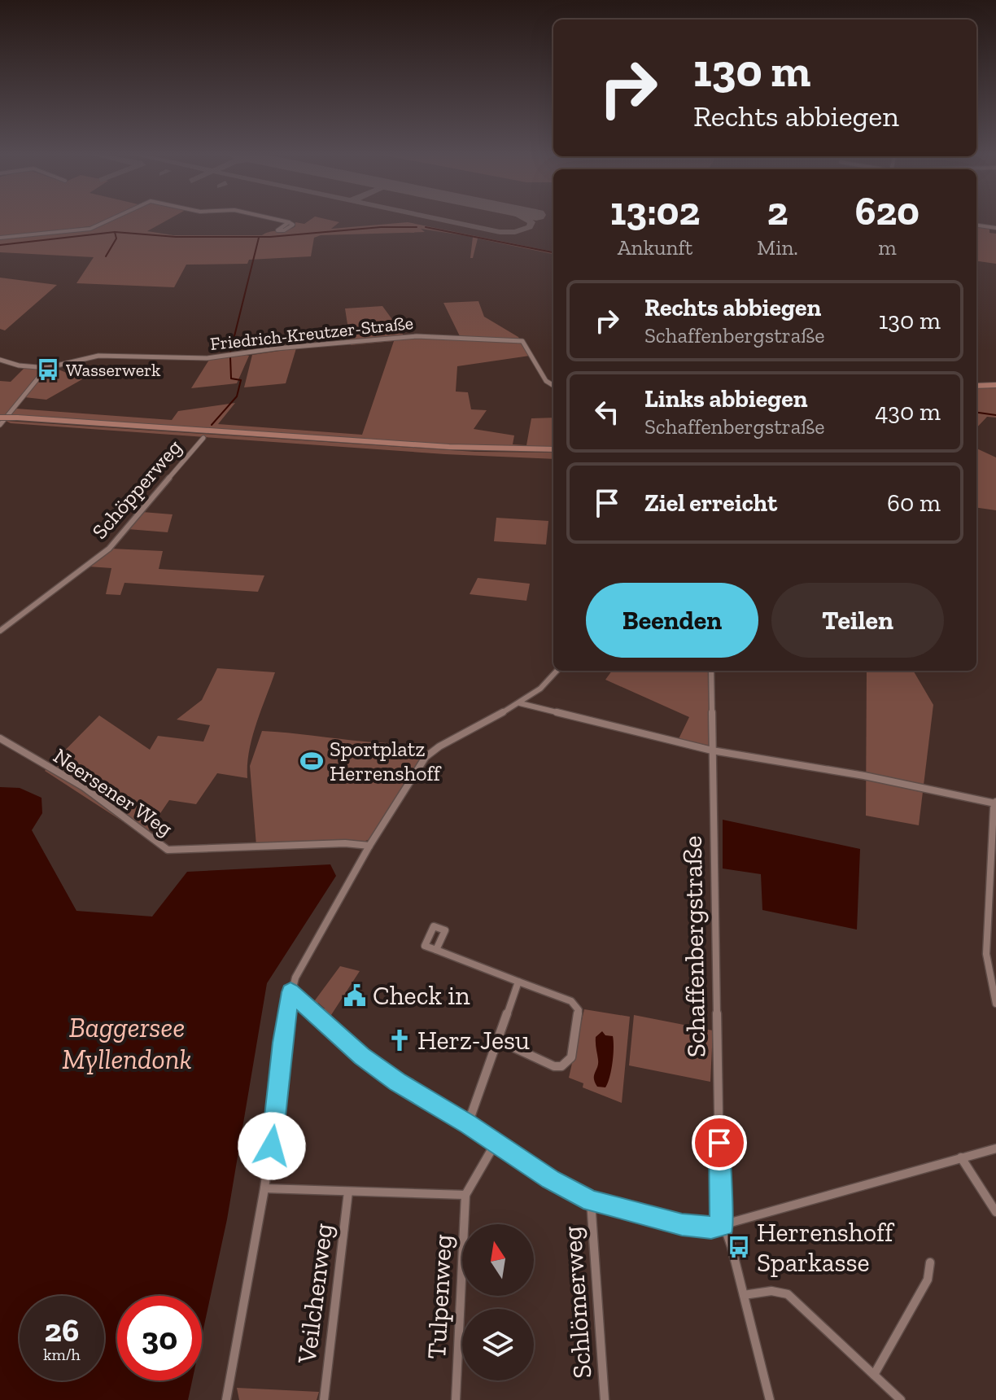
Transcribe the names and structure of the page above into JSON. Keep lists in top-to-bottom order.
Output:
{
  "streets": {
    "street": [
      "Friedrich-Kreutzer-Straße",
      "Schöpperweg",
      "Neersener Weg",
      "Schaffenbergstraße",
      "Veilchenweg",
      "Tulpenweg",
      "Schlömerweg"
    ]
  },
  "water": ["Baggersee Myllendonk"],
  "places": {
    "bus stop": ["Wasserwerk", "Herrenshoff Sparkasse"],
    "sports": ["Sportplatz Herrenshoff"],
    "public building": ["Check in"],
    "church": ["Herz-Jesu"]
  },
  "north": "top",
  "page": {
    "turn": ["130 m", "Rechts abbiegen"],
    "eta": [
      "13:02",
      "Ankunft",
      "2",
      "Min.",
      "620",
      "m"
    ],
    "list": [
      {
        "name": "Rechts abbiegen",
        "note": "Schaffenbergstraße",
        "value": "130 m"
      },
      {
        "name": "Links abbiegen",
        "note": "Schaffenbergstraße",
        "value": "430 m"
      },
      {
        "name": "Ziel erreicht",
        "value": "60 m"
      }
    ],
    "buttons": ["Beenden", "Teilen"],
    "speed": "26 km/h",
    "limit": "30"
  }
}
